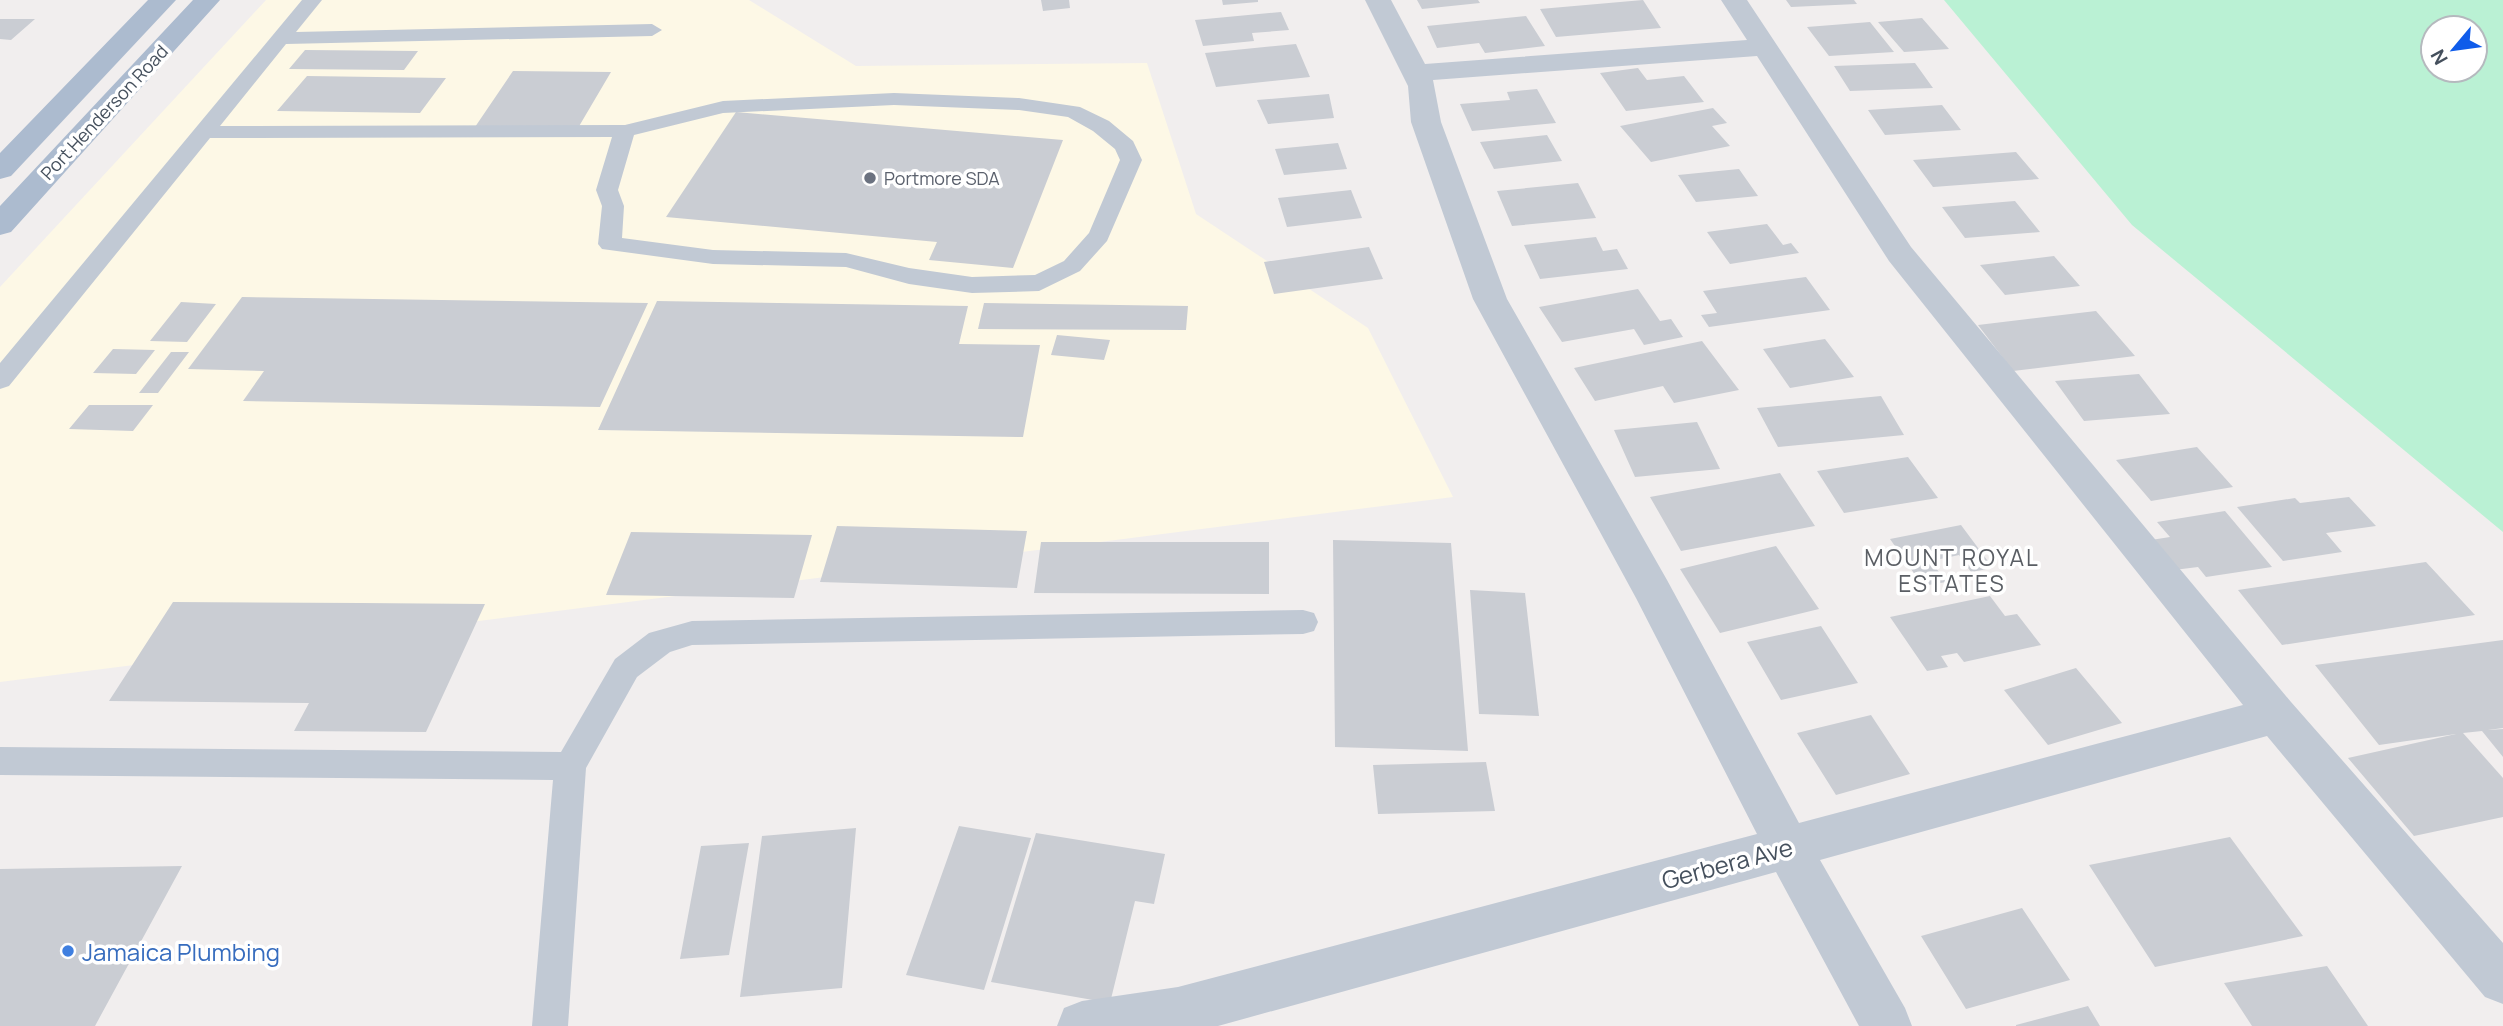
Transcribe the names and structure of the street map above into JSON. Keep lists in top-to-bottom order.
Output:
{
  "streets": {
    "main road": ["Port Henderson Road"],
    "street": ["Gerbera Ave"]
  },
  "districts": ["MOUNT ROYAL ESTATES"],
  "places": ["Portmore SDA", "Jamaica Plumbing"],
  "north": "bottom left"
}
